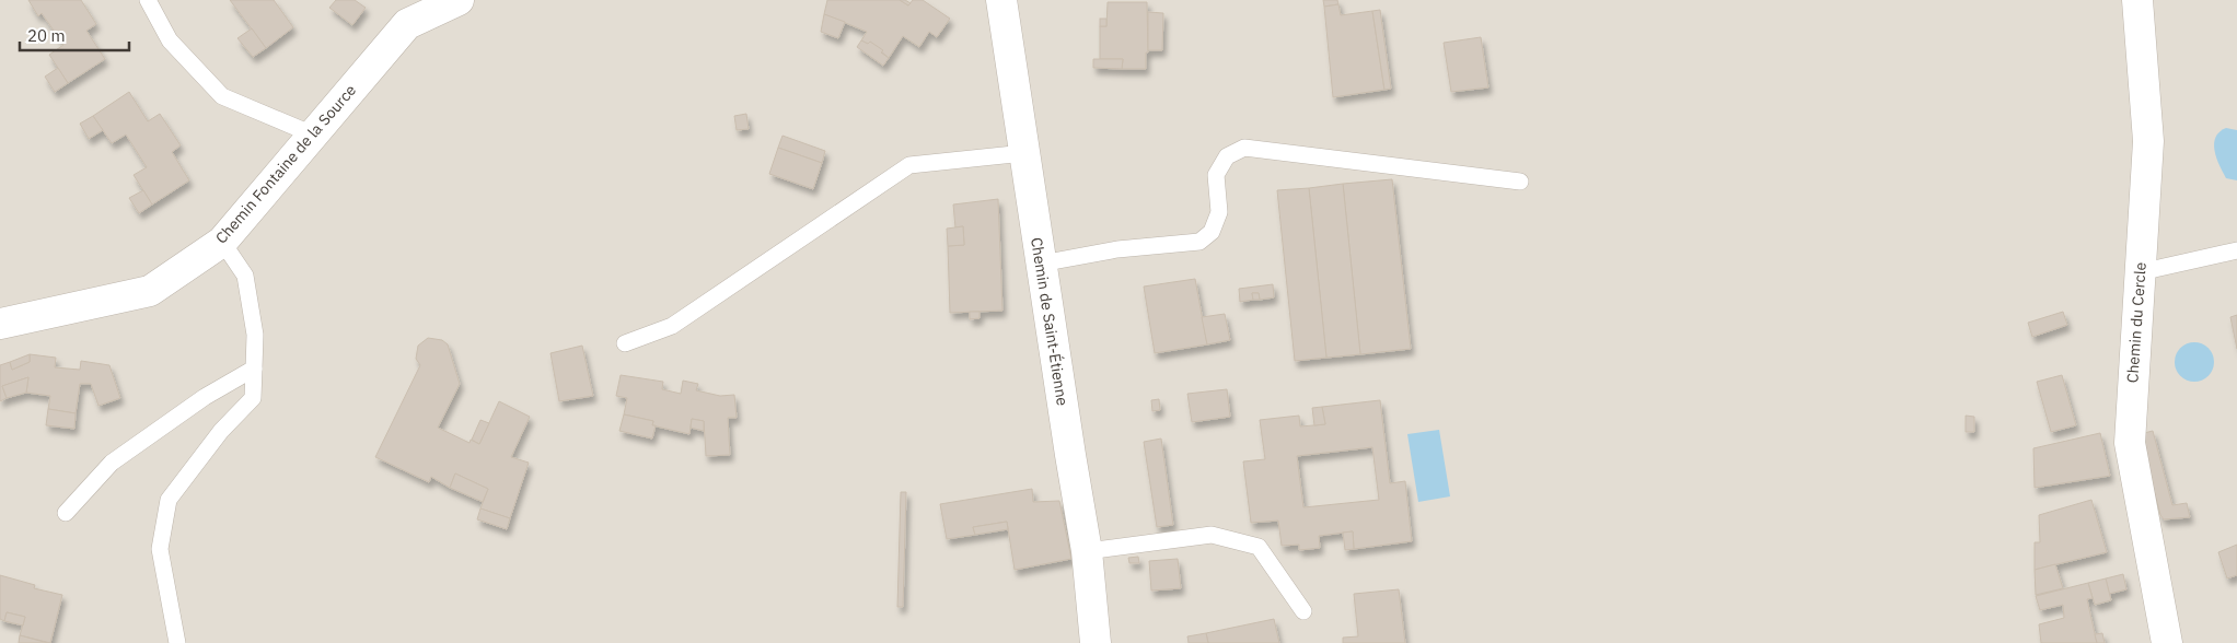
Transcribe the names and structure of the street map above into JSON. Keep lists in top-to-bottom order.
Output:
{
  "streets": {
    "street": ["Chemin Fontaine de la Source", "Chemin de Saint-Étienne", "Chemin du Cercle"]
  },
  "scale_bar": "20 m"
}
